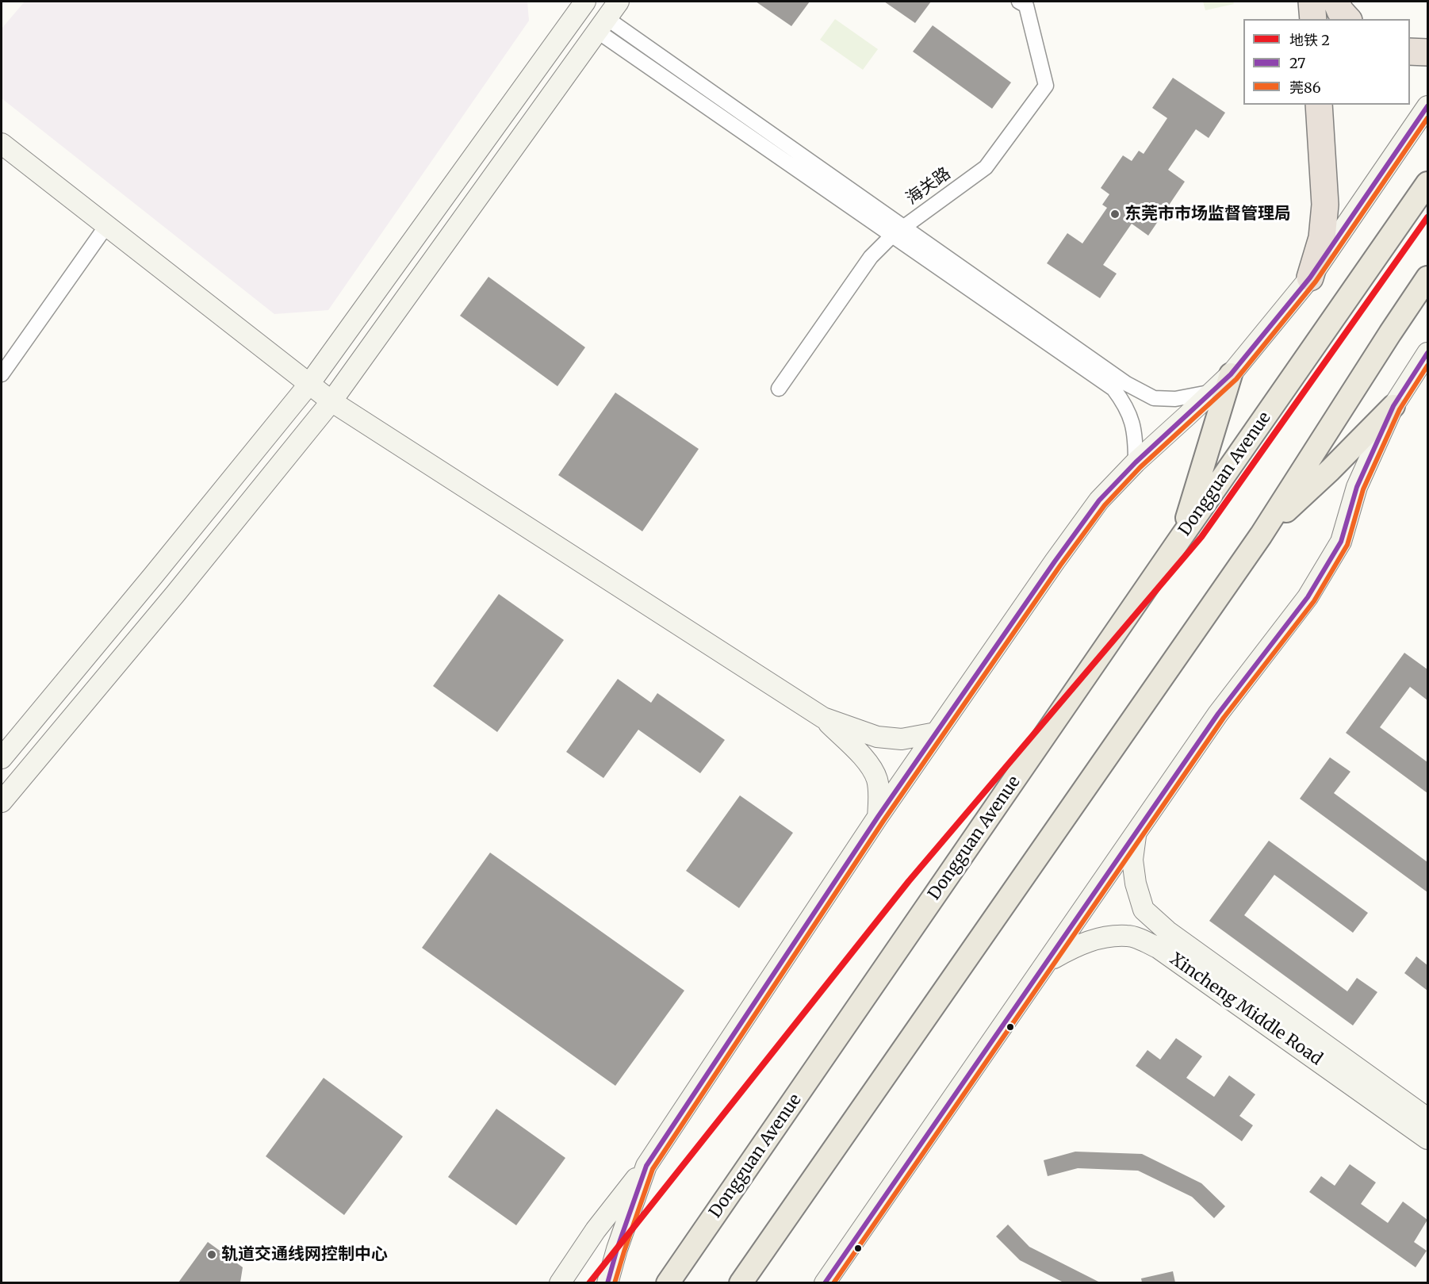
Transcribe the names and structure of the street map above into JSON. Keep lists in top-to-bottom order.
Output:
{
  "streets": {
    "main road": ["Dongguan Avenue", "Xincheng Middle Road"],
    "street": ["海关路"]
  },
  "places": ["东莞市市场监督管理局", "轨道交通线网控制中心"],
  "lines": ["transit line 27", "transit line 莞86", "metro line 2"],
  "legend": ["地铁 2", "27", "莞86"]
}
